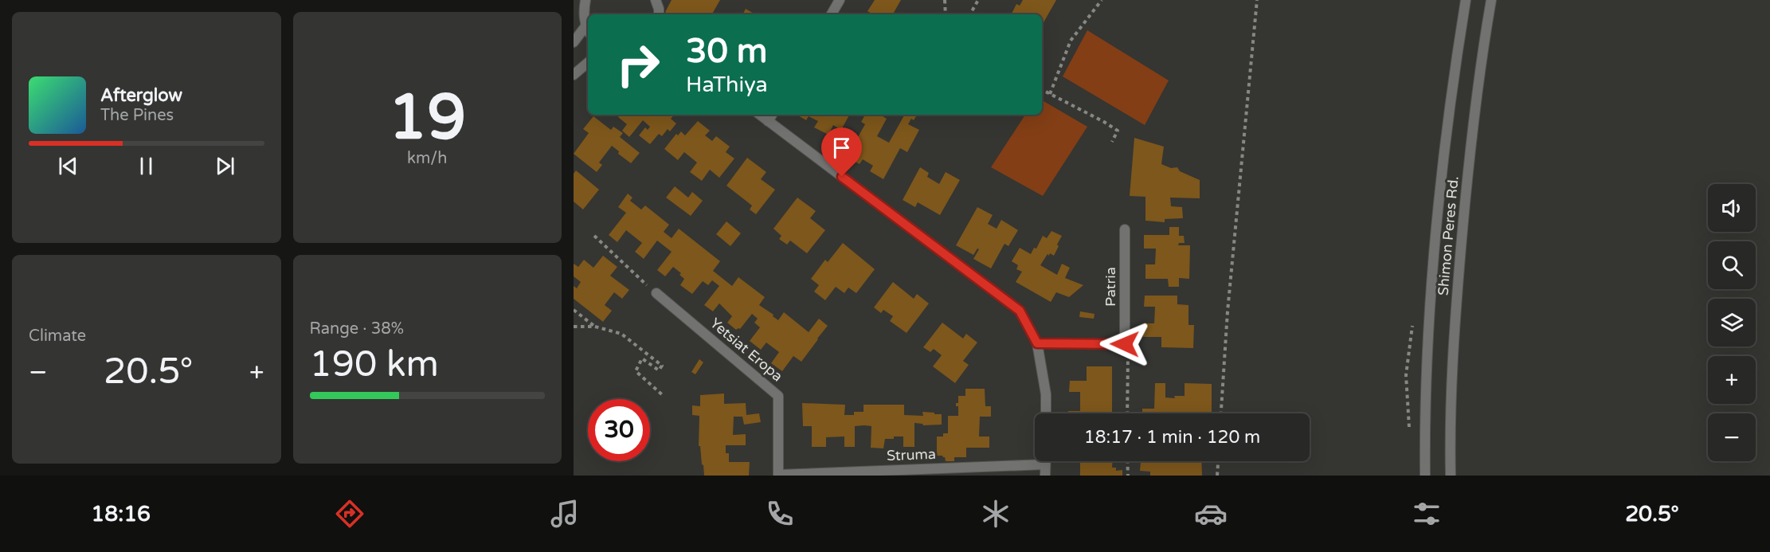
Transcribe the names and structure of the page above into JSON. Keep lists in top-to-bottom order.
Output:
{
  "streets": {
    "street": [
      "Shimon Peres Rd.",
      "Patria",
      "Yetsiat Eropa",
      "Struma"
    ]
  },
  "crossings": [
    ["Yetsiat Eropa", "Struma"]
  ],
  "page": {
    "tile": [
      ["19", "km/h"],
      "Climate",
      ["Range · 38%", "190 km"]
    ],
    "turn": ["30 m", "HaThiya"],
    "song": ["Afterglow", "The Pines"],
    "map_buttons": ["+", "−"],
    "heat": ["−", "20.5°", "+"],
    "limit": "30",
    "trip": "18:17 · 1 min · 120 m",
    "tabs": ["18:16", "20.5°"]
  }
}
